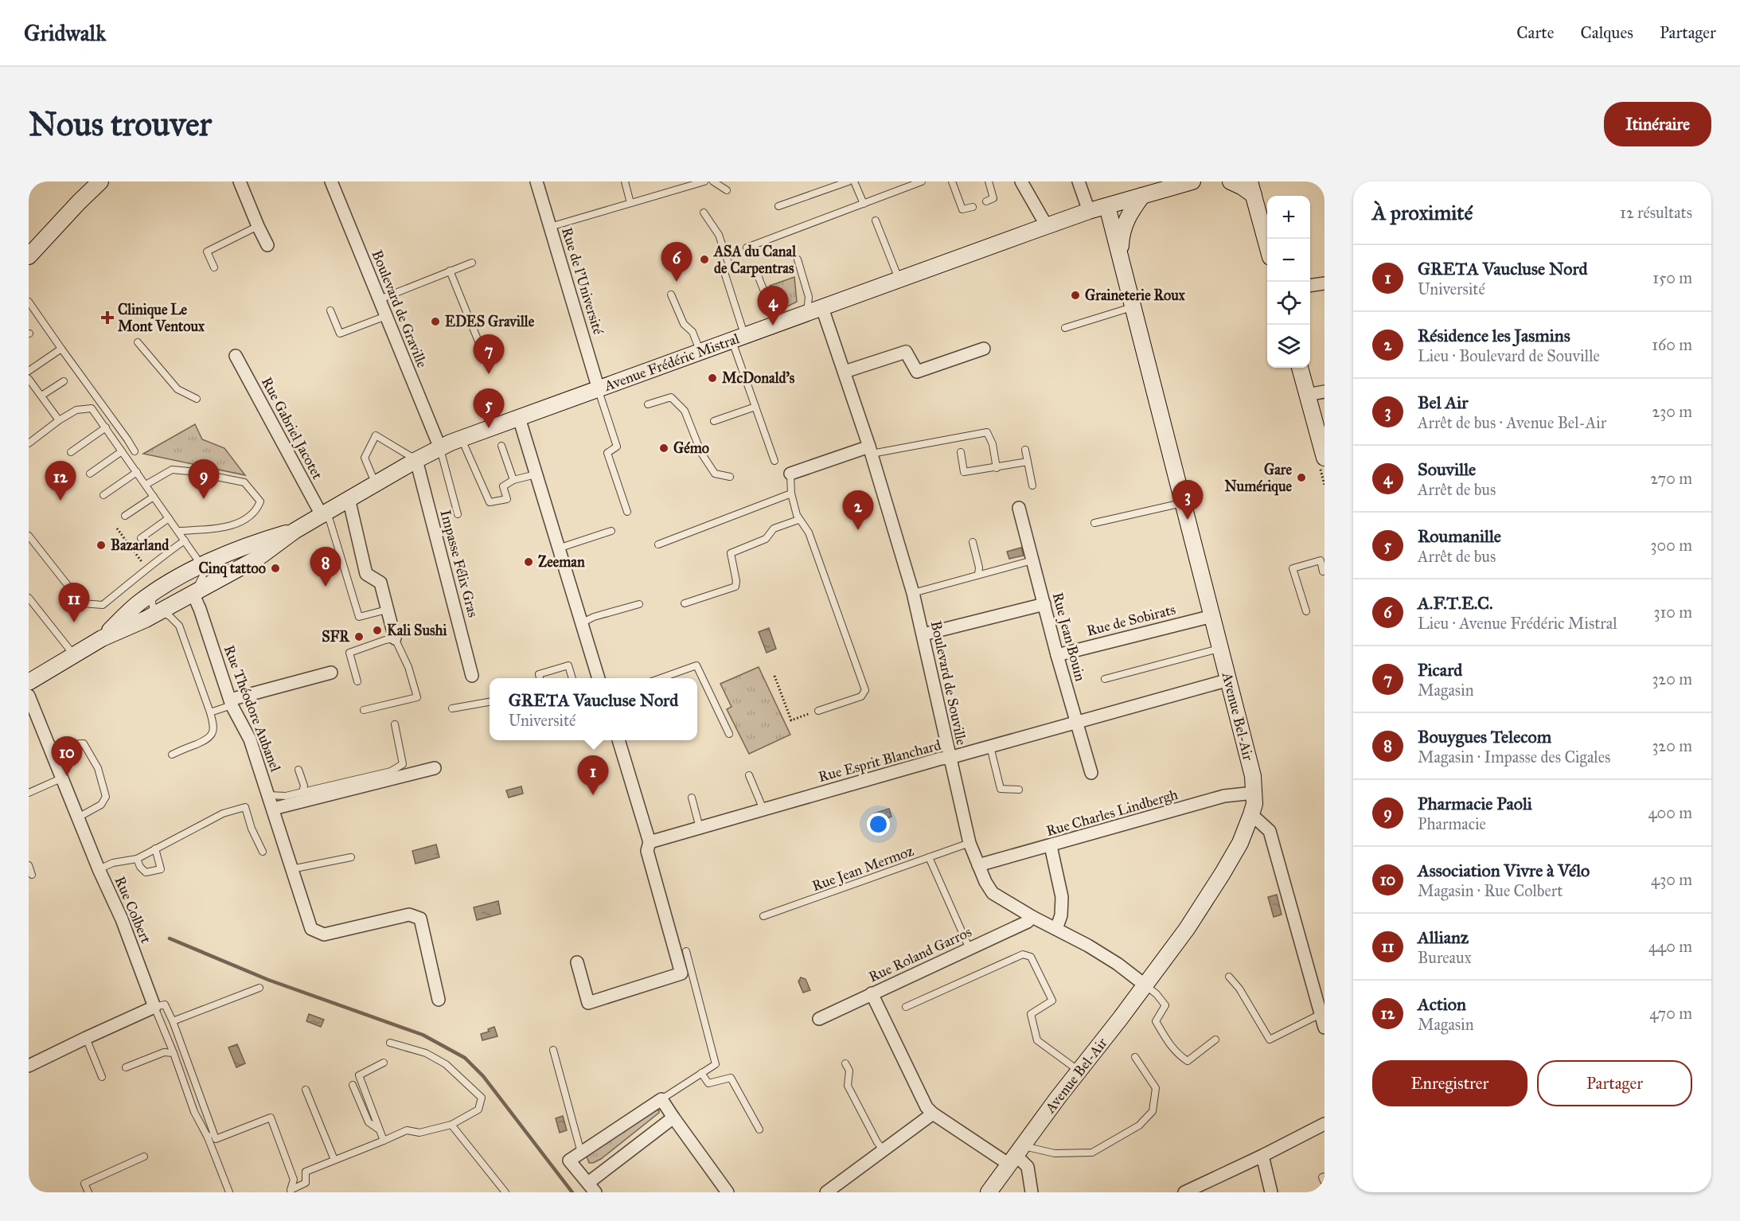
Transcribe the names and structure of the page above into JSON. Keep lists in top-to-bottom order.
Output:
{
  "streets": {
    "main road": ["Avenue Frédéric Mistral", "Avenue Bel-Air"],
    "street": [
      "Rue de l'Université",
      "Boulevard de Graville",
      "Rue Gabriel Jacotet",
      "Impasse Félix Gras",
      "Rue de Sobirats",
      "Rue Jean Bouin",
      "Boulevard de Souville",
      "Rue Théodore Aubanel",
      "Rue Esprit Blanchard",
      "Rue Charles Lindbergh",
      "Rue Colbert",
      "Rue Roland Garros"
    ],
    "lane": ["Rue Jean Mermoz"]
  },
  "crossings": [
    ["Rue de l'Université", "Avenue Frédéric Mistral"],
    ["Boulevard de Graville", "Avenue Frédéric Mistral"],
    ["Avenue Frédéric Mistral", "Rue Gabriel Jacotet"],
    ["Avenue Frédéric Mistral", "Impasse Félix Gras"],
    ["Avenue Frédéric Mistral", "Boulevard de Souville"],
    ["Avenue Frédéric Mistral", "Rue Théodore Aubanel"],
    ["Avenue Frédéric Mistral", "Avenue Bel-Air"],
    ["Rue de Sobirats", "Rue Jean Bouin"],
    ["Rue de Sobirats", "Avenue Bel-Air"],
    ["Rue Jean Bouin", "Rue Esprit Blanchard"],
    ["Boulevard de Souville", "Avenue Bel-Air"],
    ["Boulevard de Souville", "Rue Esprit Blanchard"],
    ["Boulevard de Souville", "Rue Charles Lindbergh"],
    ["Boulevard de Souville", "Rue Jean Mermoz"],
    ["Boulevard de Souville", "Rue Roland Garros"],
    ["Avenue Bel-Air", "Rue Esprit Blanchard"],
    ["Avenue Bel-Air", "Rue Charles Lindbergh"]
  ],
  "places": {
    "other": [
      "ASA du Canal de Carpentras",
      "Graineterie Roux",
      "EDES Graville",
      "McDonald's",
      "Gémo",
      "Gare Numérique",
      "Bazarland",
      "Zeeman",
      "Cinq tattoo",
      "Kali Sushi",
      "SFR"
    ],
    "health": ["Clinique Le Mont Ventoux"]
  },
  "page": {
    "header": "Gridwalk",
    "nav": ["Carte", "Calques", "Partager"],
    "buttons": [
      "Itinéraire",
      ["Enregistrer", "Partager"]
    ],
    "title": "Nous trouver",
    "heading": ["À proximité", "12 résultats"],
    "map_buttons": ["+", "−"],
    "pins": [
      "6",
      "4",
      "7",
      "5",
      "9",
      "12",
      "3",
      "2",
      "8",
      "11",
      "10",
      "1"
    ],
    "list": [
      {
        "mark": "1",
        "name": "GRETA Vaucluse Nord",
        "note": "Université",
        "value": "150 m"
      },
      {
        "mark": "2",
        "name": "Résidence les Jasmins",
        "note": "Lieu · Boulevard de Souville",
        "value": "160 m"
      },
      {
        "mark": "3",
        "name": "Bel Air",
        "note": "Arrêt de bus · Avenue Bel-Air",
        "value": "230 m"
      },
      {
        "mark": "4",
        "name": "Souville",
        "note": "Arrêt de bus",
        "value": "270 m"
      },
      {
        "mark": "5",
        "name": "Roumanille",
        "note": "Arrêt de bus",
        "value": "300 m"
      },
      {
        "mark": "6",
        "name": "A.F.T.E.C.",
        "note": "Lieu · Avenue Frédéric Mistral",
        "value": "310 m"
      },
      {
        "mark": "7",
        "name": "Picard",
        "note": "Magasin",
        "value": "320 m"
      },
      {
        "mark": "8",
        "name": "Bouygues Telecom",
        "note": "Magasin · Impasse des Cigales",
        "value": "320 m"
      },
      {
        "mark": "9",
        "name": "Pharmacie Paoli",
        "note": "Pharmacie",
        "value": "400 m"
      },
      {
        "mark": "10",
        "name": "Association Vivre à Vélo",
        "note": "Magasin · Rue Colbert",
        "value": "430 m"
      },
      {
        "mark": "11",
        "name": "Allianz",
        "note": "Bureaux",
        "value": "440 m"
      },
      {
        "mark": "12",
        "name": "Action",
        "note": "Magasin",
        "value": "470 m"
      }
    ],
    "popup": ["GRETA Vaucluse Nord", "Université"]
  }
}
